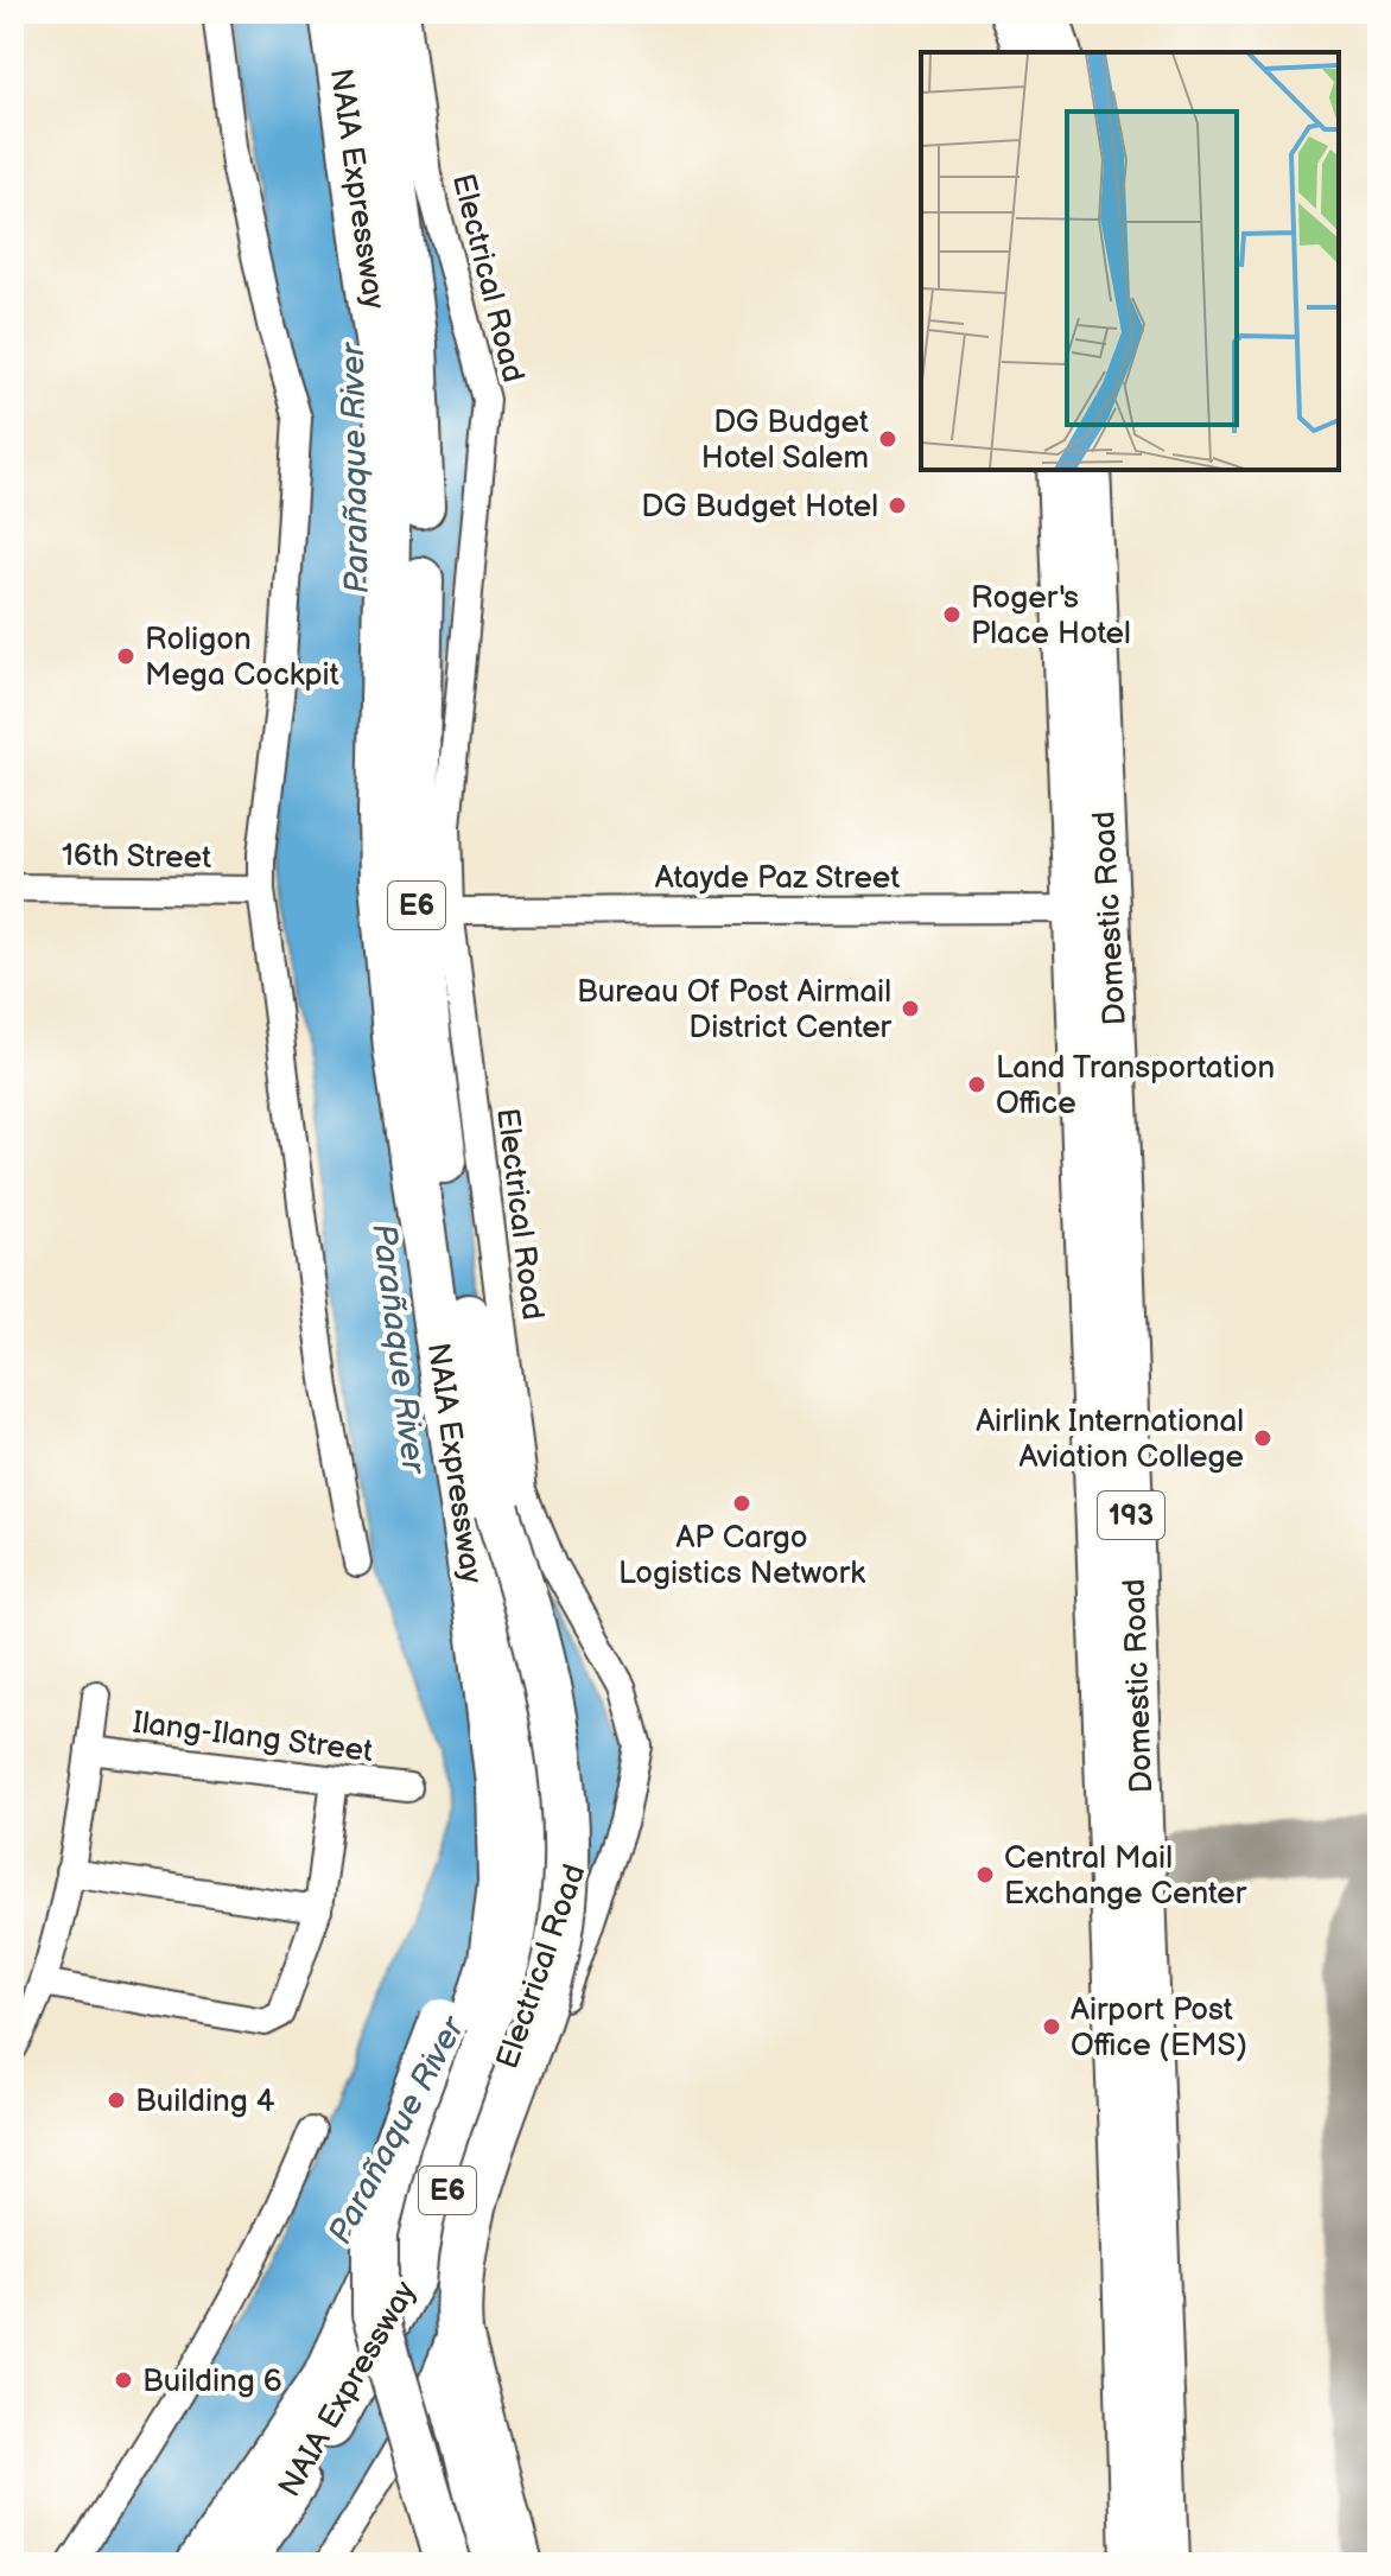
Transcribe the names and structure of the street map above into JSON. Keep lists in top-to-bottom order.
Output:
{
  "streets": {
    "highway": ["NAIA Expressway", "E6"],
    "main road": ["Domestic Road", "193"],
    "street": [
      "Electrical Road",
      "16th Street",
      "Atayde Paz Street",
      "Ilang-Ilang Street"
    ]
  },
  "crossings": [
    ["Electrical Road", "Atayde Paz Street"],
    ["Atayde Paz Street", "Domestic Road"]
  ],
  "water": ["Parañaque River"],
  "places": [
    "DG Budget Hotel Salem",
    "DG Budget Hotel",
    "Roger's Place Hotel",
    "Roligon Mega Cockpit",
    "Bureau Of Post Airmail District Center",
    "Land Transportation Office",
    "Airlink International Aviation College",
    "AP Cargo Logistics Network",
    "Central Mail Exchange Center",
    "Airport Post Office (EMS)",
    "Building 4",
    "Building 6"
  ]
}
